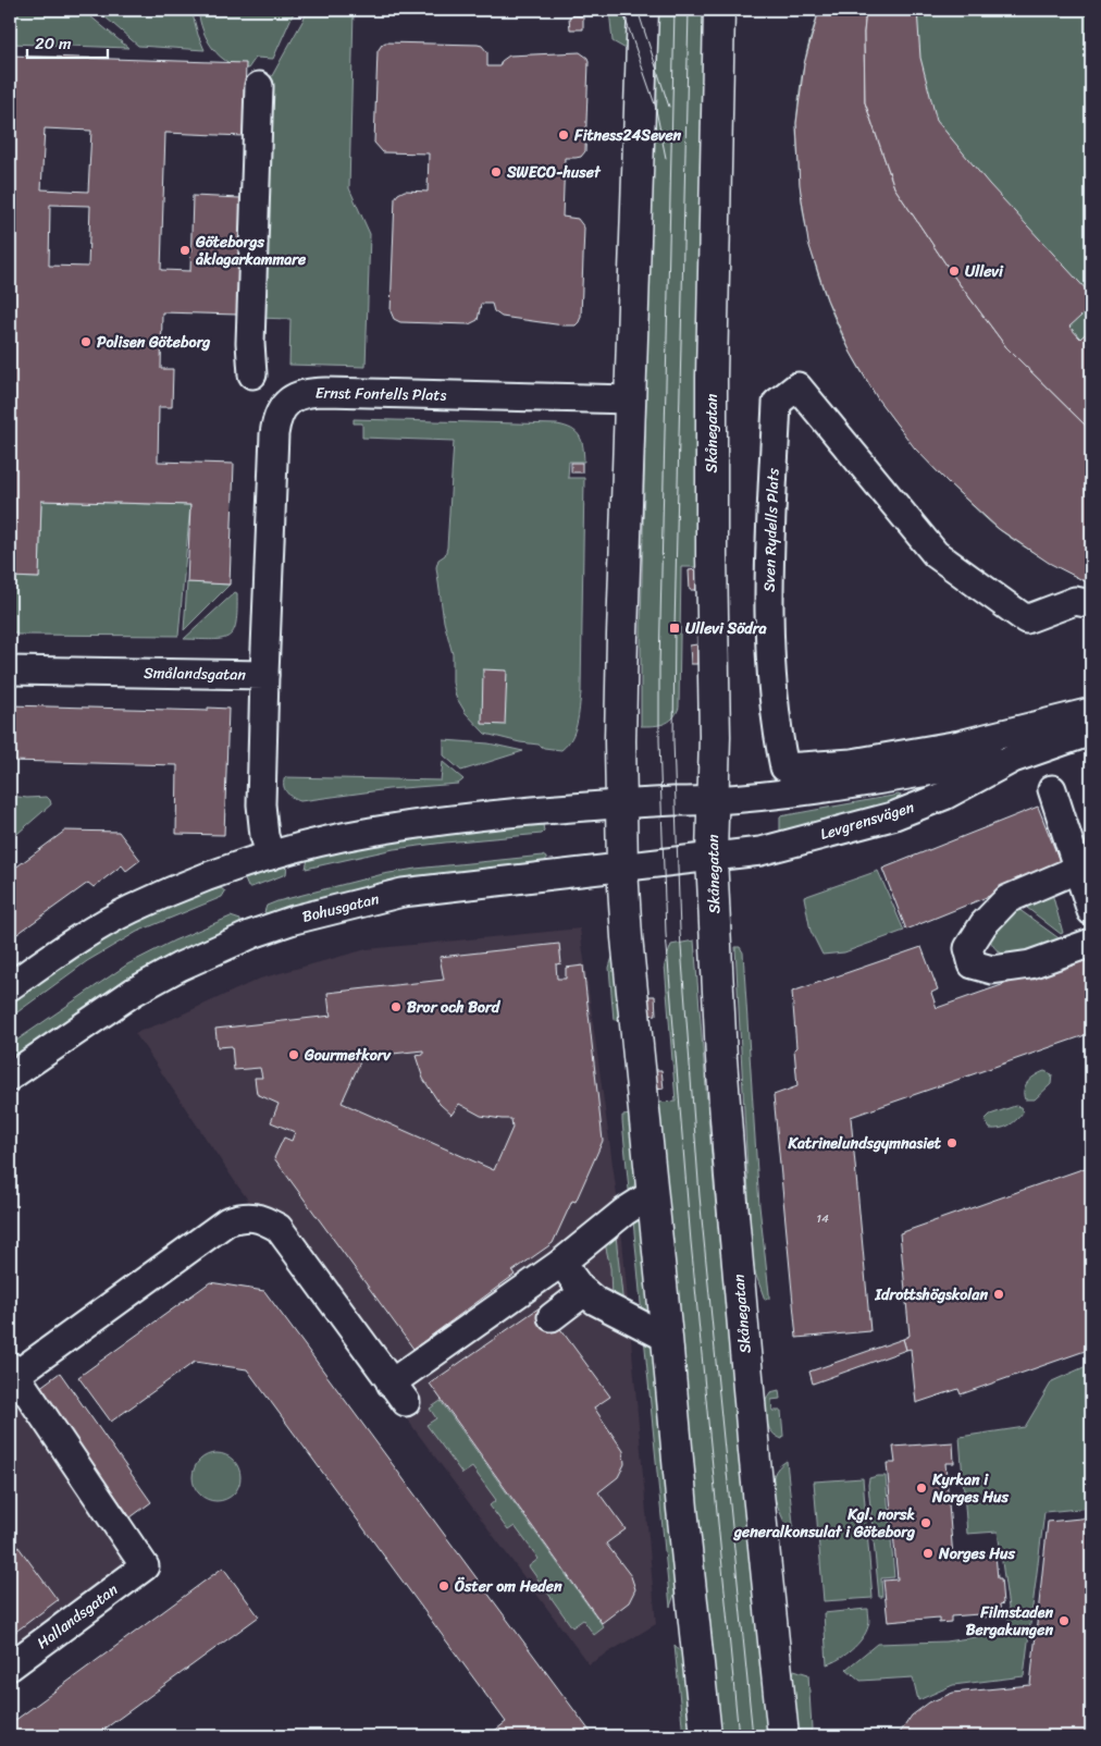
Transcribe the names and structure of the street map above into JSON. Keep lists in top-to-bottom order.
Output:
{
  "streets": {
    "main road": ["Skånegatan"],
    "street": [
      "Ernst Fontells Plats",
      "Sven Rydells Plats",
      "Smålandsgatan",
      "Levgrensvägen",
      "Bohusgatan",
      "Hallandsgatan"
    ]
  },
  "crossings": [
    ["Ernst Fontells Plats", "Smålandsgatan"],
    ["Skånegatan", "Levgrensvägen"],
    ["Skånegatan", "Bohusgatan"],
    ["Levgrensvägen", "Bohusgatan"]
  ],
  "places": {
    "other": [
      "Fitness24Seven",
      "SWECO-huset",
      "Göteborgs åklagarkammare",
      "Ullevi",
      "Polisen Göteborg",
      "Bror och Bord",
      "Gourmetkorv",
      "Katrinelundsgymnasiet",
      "Idrottshögskolan",
      "Kyrkan i Norges Hus",
      "Kgl. norsk generalkonsulat i Göteborg",
      "Norges Hus",
      "Öster om Heden",
      "Filmstaden Bergakungen"
    ],
    "transit": ["Ullevi Södra"]
  },
  "house_numbers": ["14"],
  "scale_bar": "20 m"
}
